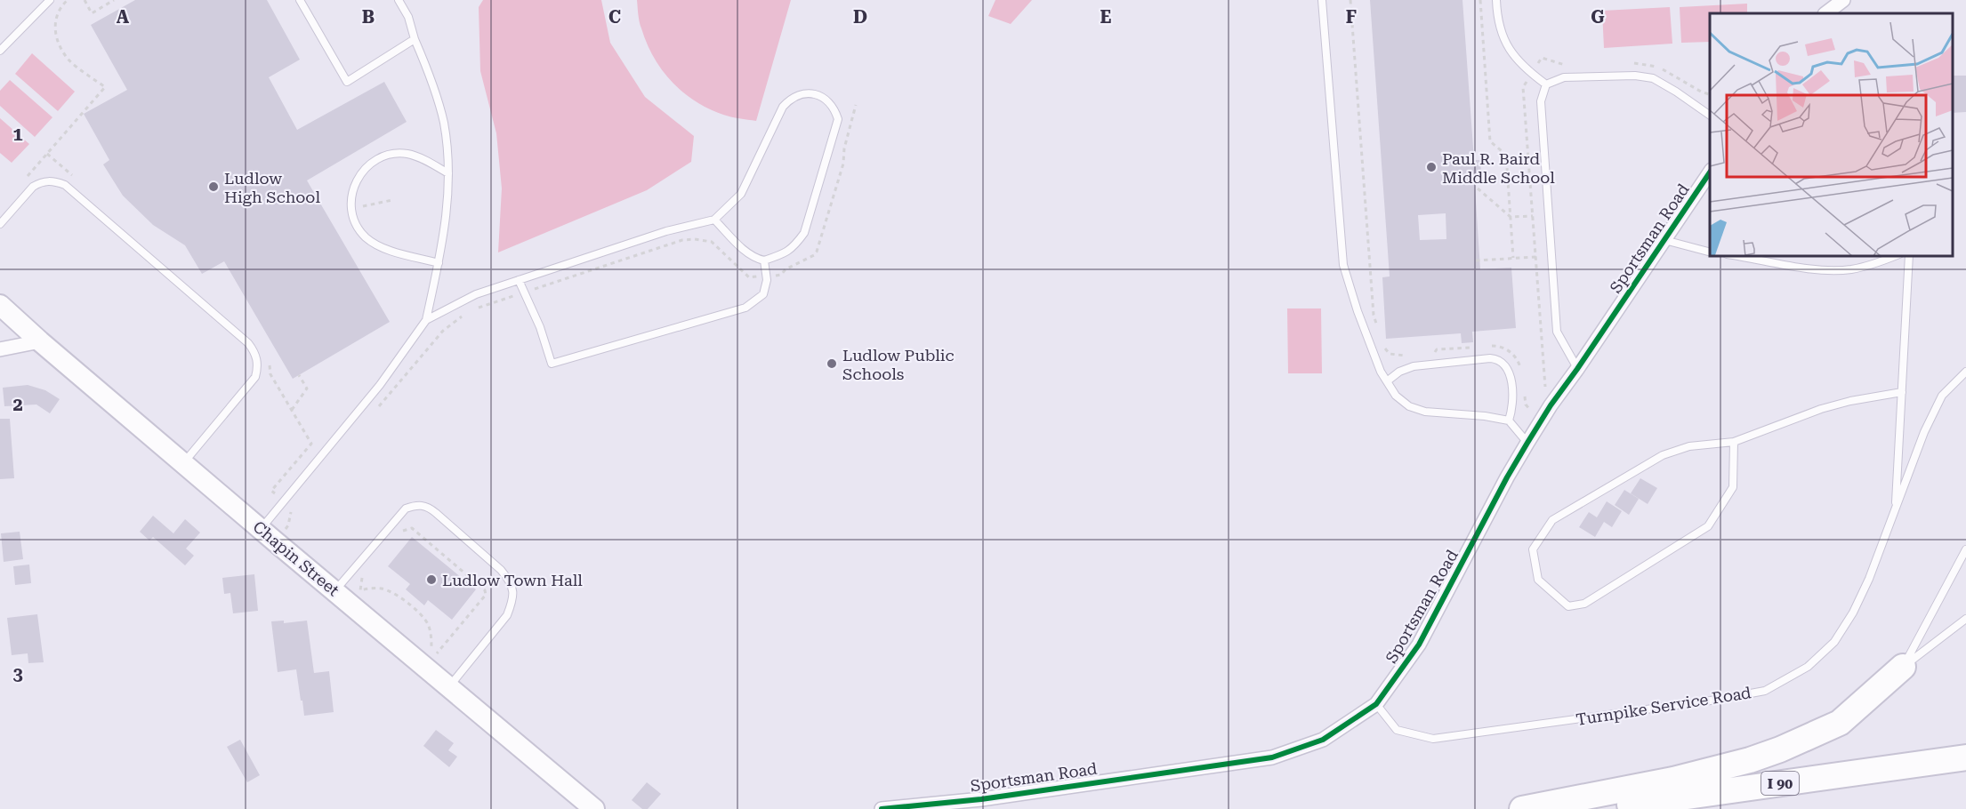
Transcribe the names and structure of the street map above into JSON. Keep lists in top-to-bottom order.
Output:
{
  "streets": {
    "highway": ["I 90"],
    "main road": ["Chapin Street"],
    "street": ["Sportsman Road"],
    "lane": ["Turnpike Service Road"]
  },
  "crossings": [
    ["Sportsman Road", "Turnpike Service Road"]
  ],
  "places": [
    "Paul R. Baird Middle School",
    "Ludlow High School",
    "Ludlow Public Schools",
    "Ludlow Town Hall"
  ],
  "grid": {
    "columns": [
      "A",
      "B",
      "C",
      "D",
      "E",
      "F",
      "G"
    ],
    "rows": ["1", "2", "3"]
  }
}
